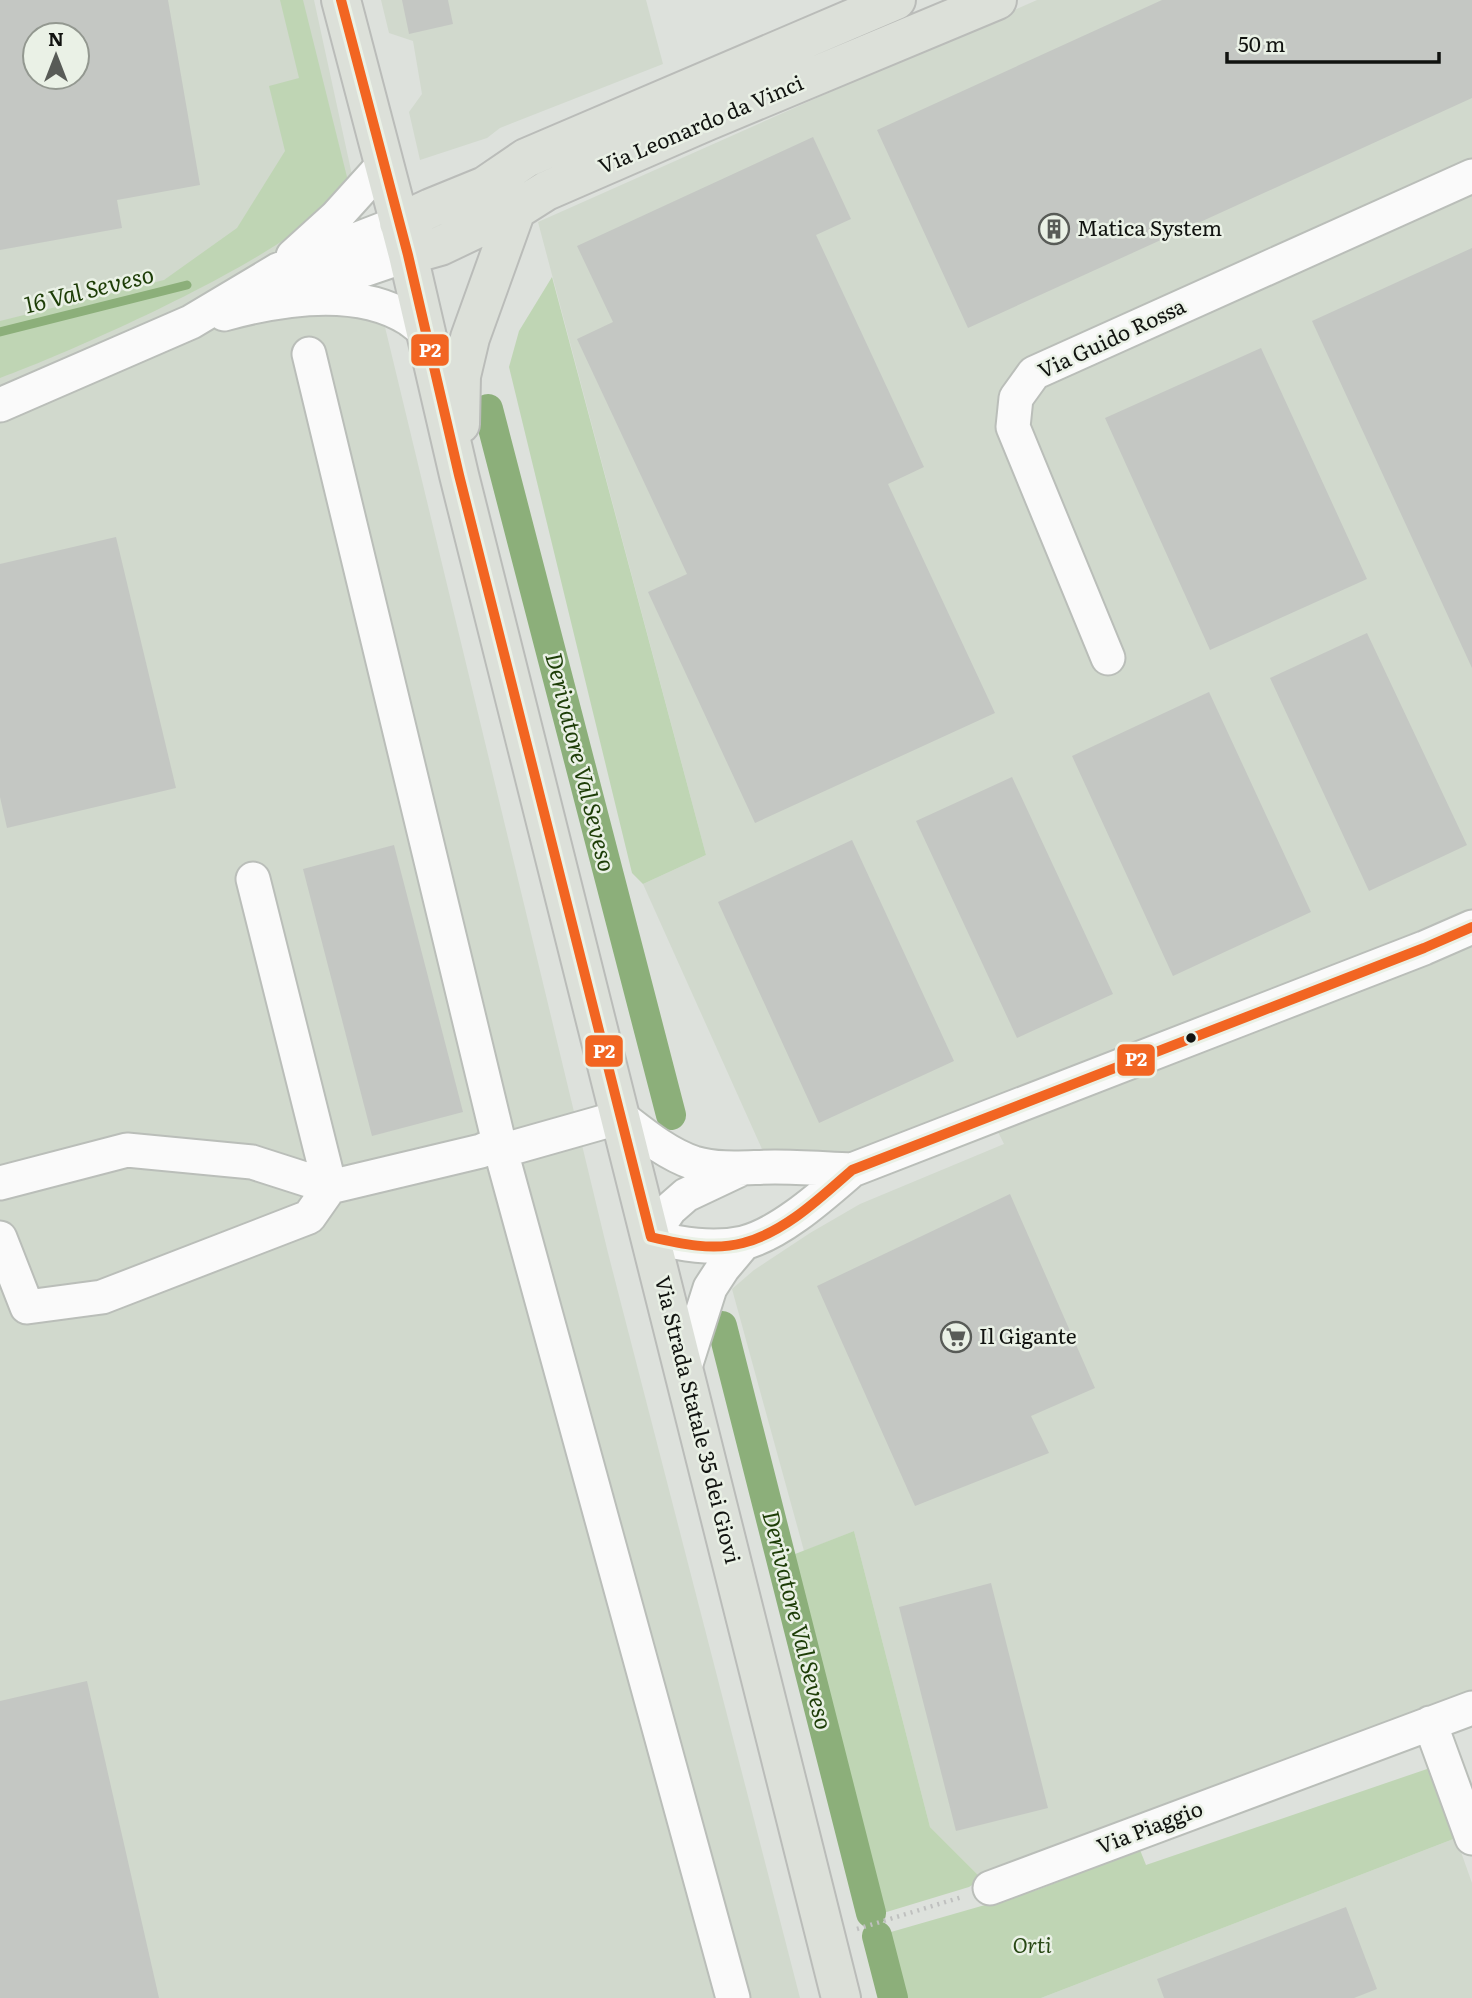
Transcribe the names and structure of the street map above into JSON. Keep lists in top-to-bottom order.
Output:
{
  "streets": {
    "main road": ["Via Leonardo da Vinci", "Via Strada Statale 35 dei Giovi"],
    "street": ["Via Guido Rossa", "Via Piaggio"]
  },
  "water": ["16 Val Seveso", "Derivatore Val Seveso"],
  "parks": ["Orti"],
  "places": {
    "building": ["Matica System"],
    "supermarket": ["Il Gigante"]
  },
  "lines": ["transit line P2"],
  "scale_bar": "50 m",
  "north": "top"
}
